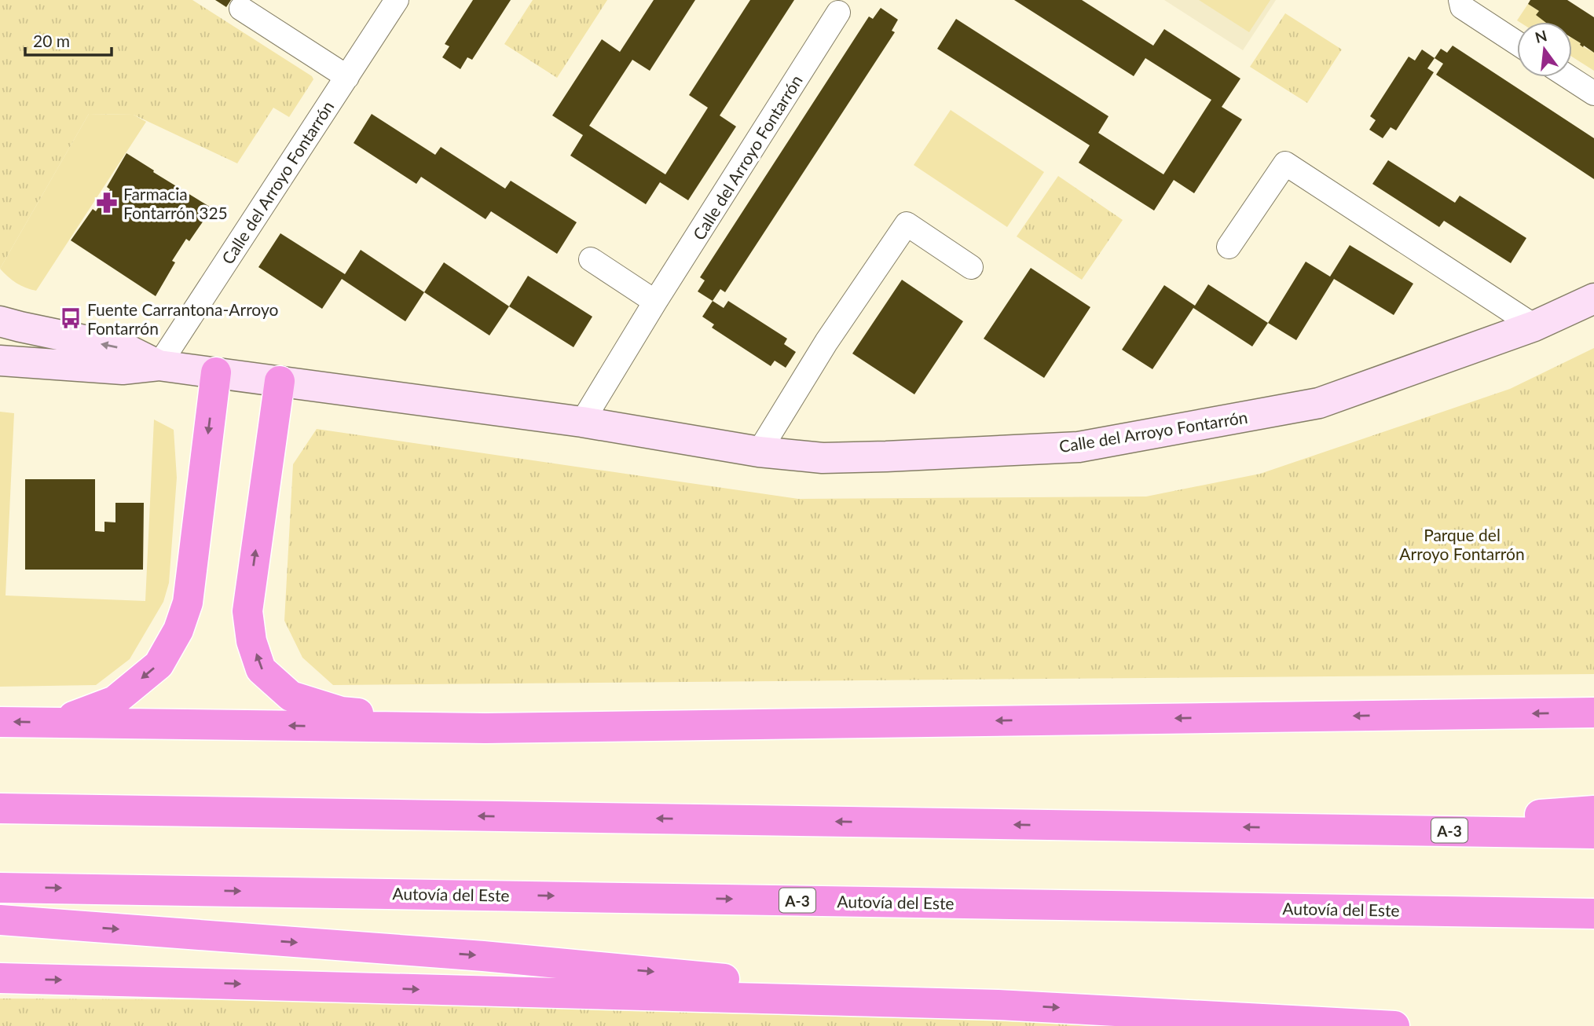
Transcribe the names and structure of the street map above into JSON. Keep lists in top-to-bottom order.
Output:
{
  "streets": {
    "highway": ["A-3", "Autovía del Este"],
    "street": ["Calle del Arroyo Fontarrón"]
  },
  "parks": ["Parque del Arroyo Fontarrón"],
  "places": {
    "pharmacy": ["Farmacia Fontarrón 325"],
    "bus stop": ["Fuente Carrantona-Arroyo Fontarrón"]
  },
  "scale_bar": "20 m",
  "north": "top"
}
